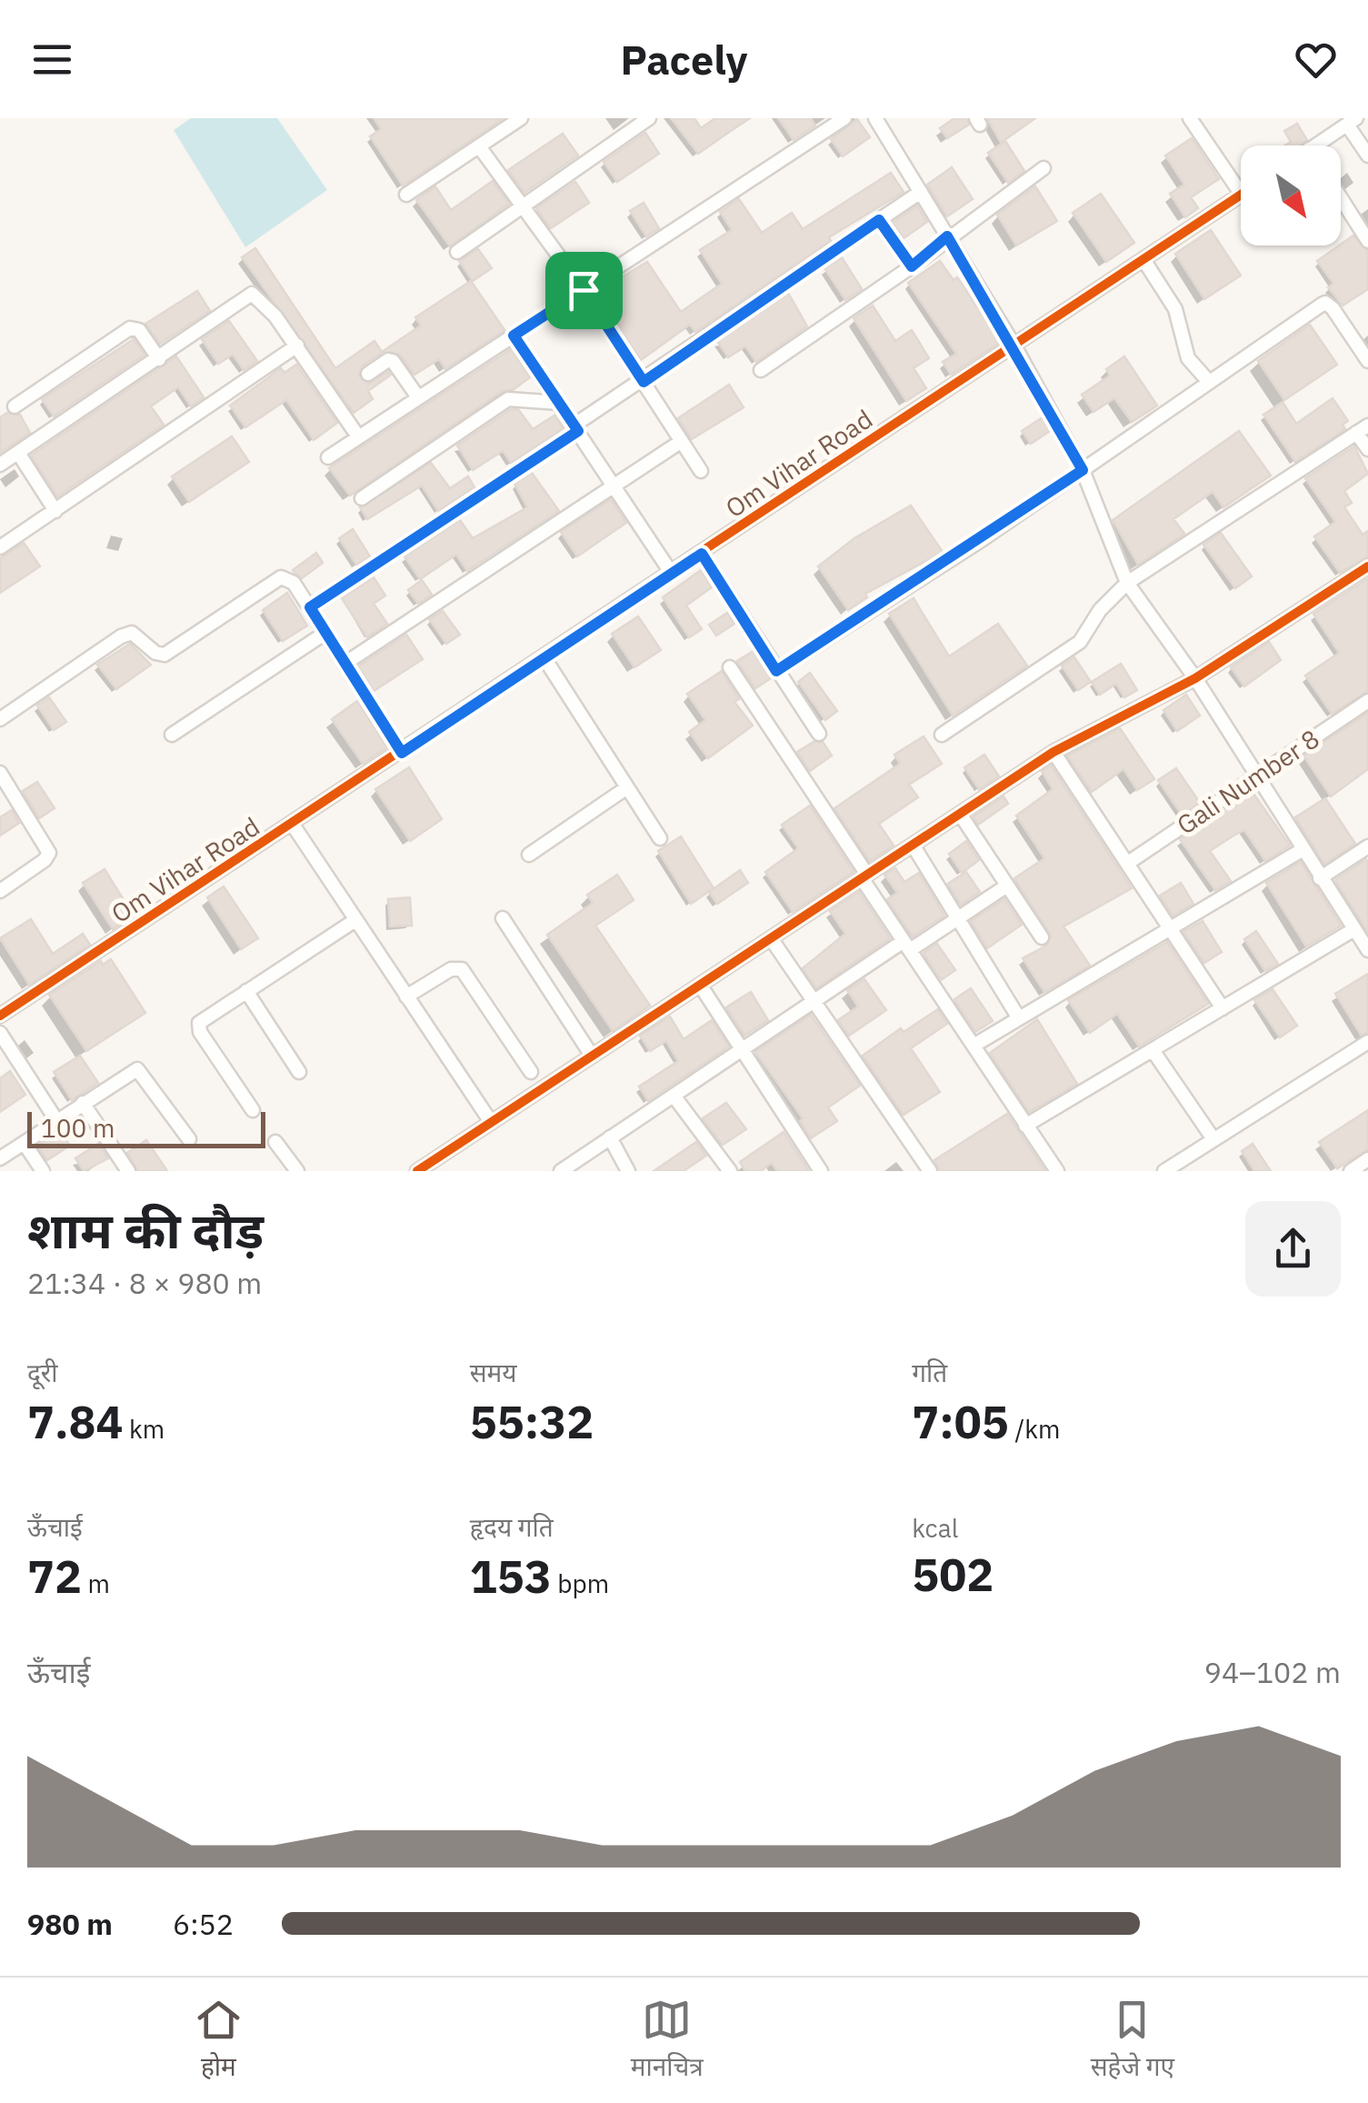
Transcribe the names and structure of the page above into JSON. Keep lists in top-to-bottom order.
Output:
{
  "streets": {
    "street": ["Om Vihar Road", "Gali Number 8"]
  },
  "scale_bar": "100 m",
  "north": "bottom right",
  "page": {
    "header": "Pacely",
    "scale": "100 m",
    "heading": ["शाम की दौड़", "21:34 · 8 × 980 m"],
    "stats": [
      ["दूरी", "7.84 km"],
      ["समय", "55:32"],
      ["गति", "7:05 /km"],
      ["ऊँचाई", "72 m"],
      ["हृदय गति", "153 bpm"],
      ["kcal", "502"]
    ],
    "chart": ["ऊँचाई", "94–102 m"],
    "list": [
      {
        "name": "980 m",
        "note": "6:52"
      }
    ],
    "tabs": ["होम", "मानचित्र", "सहेजे गए"]
  }
}
